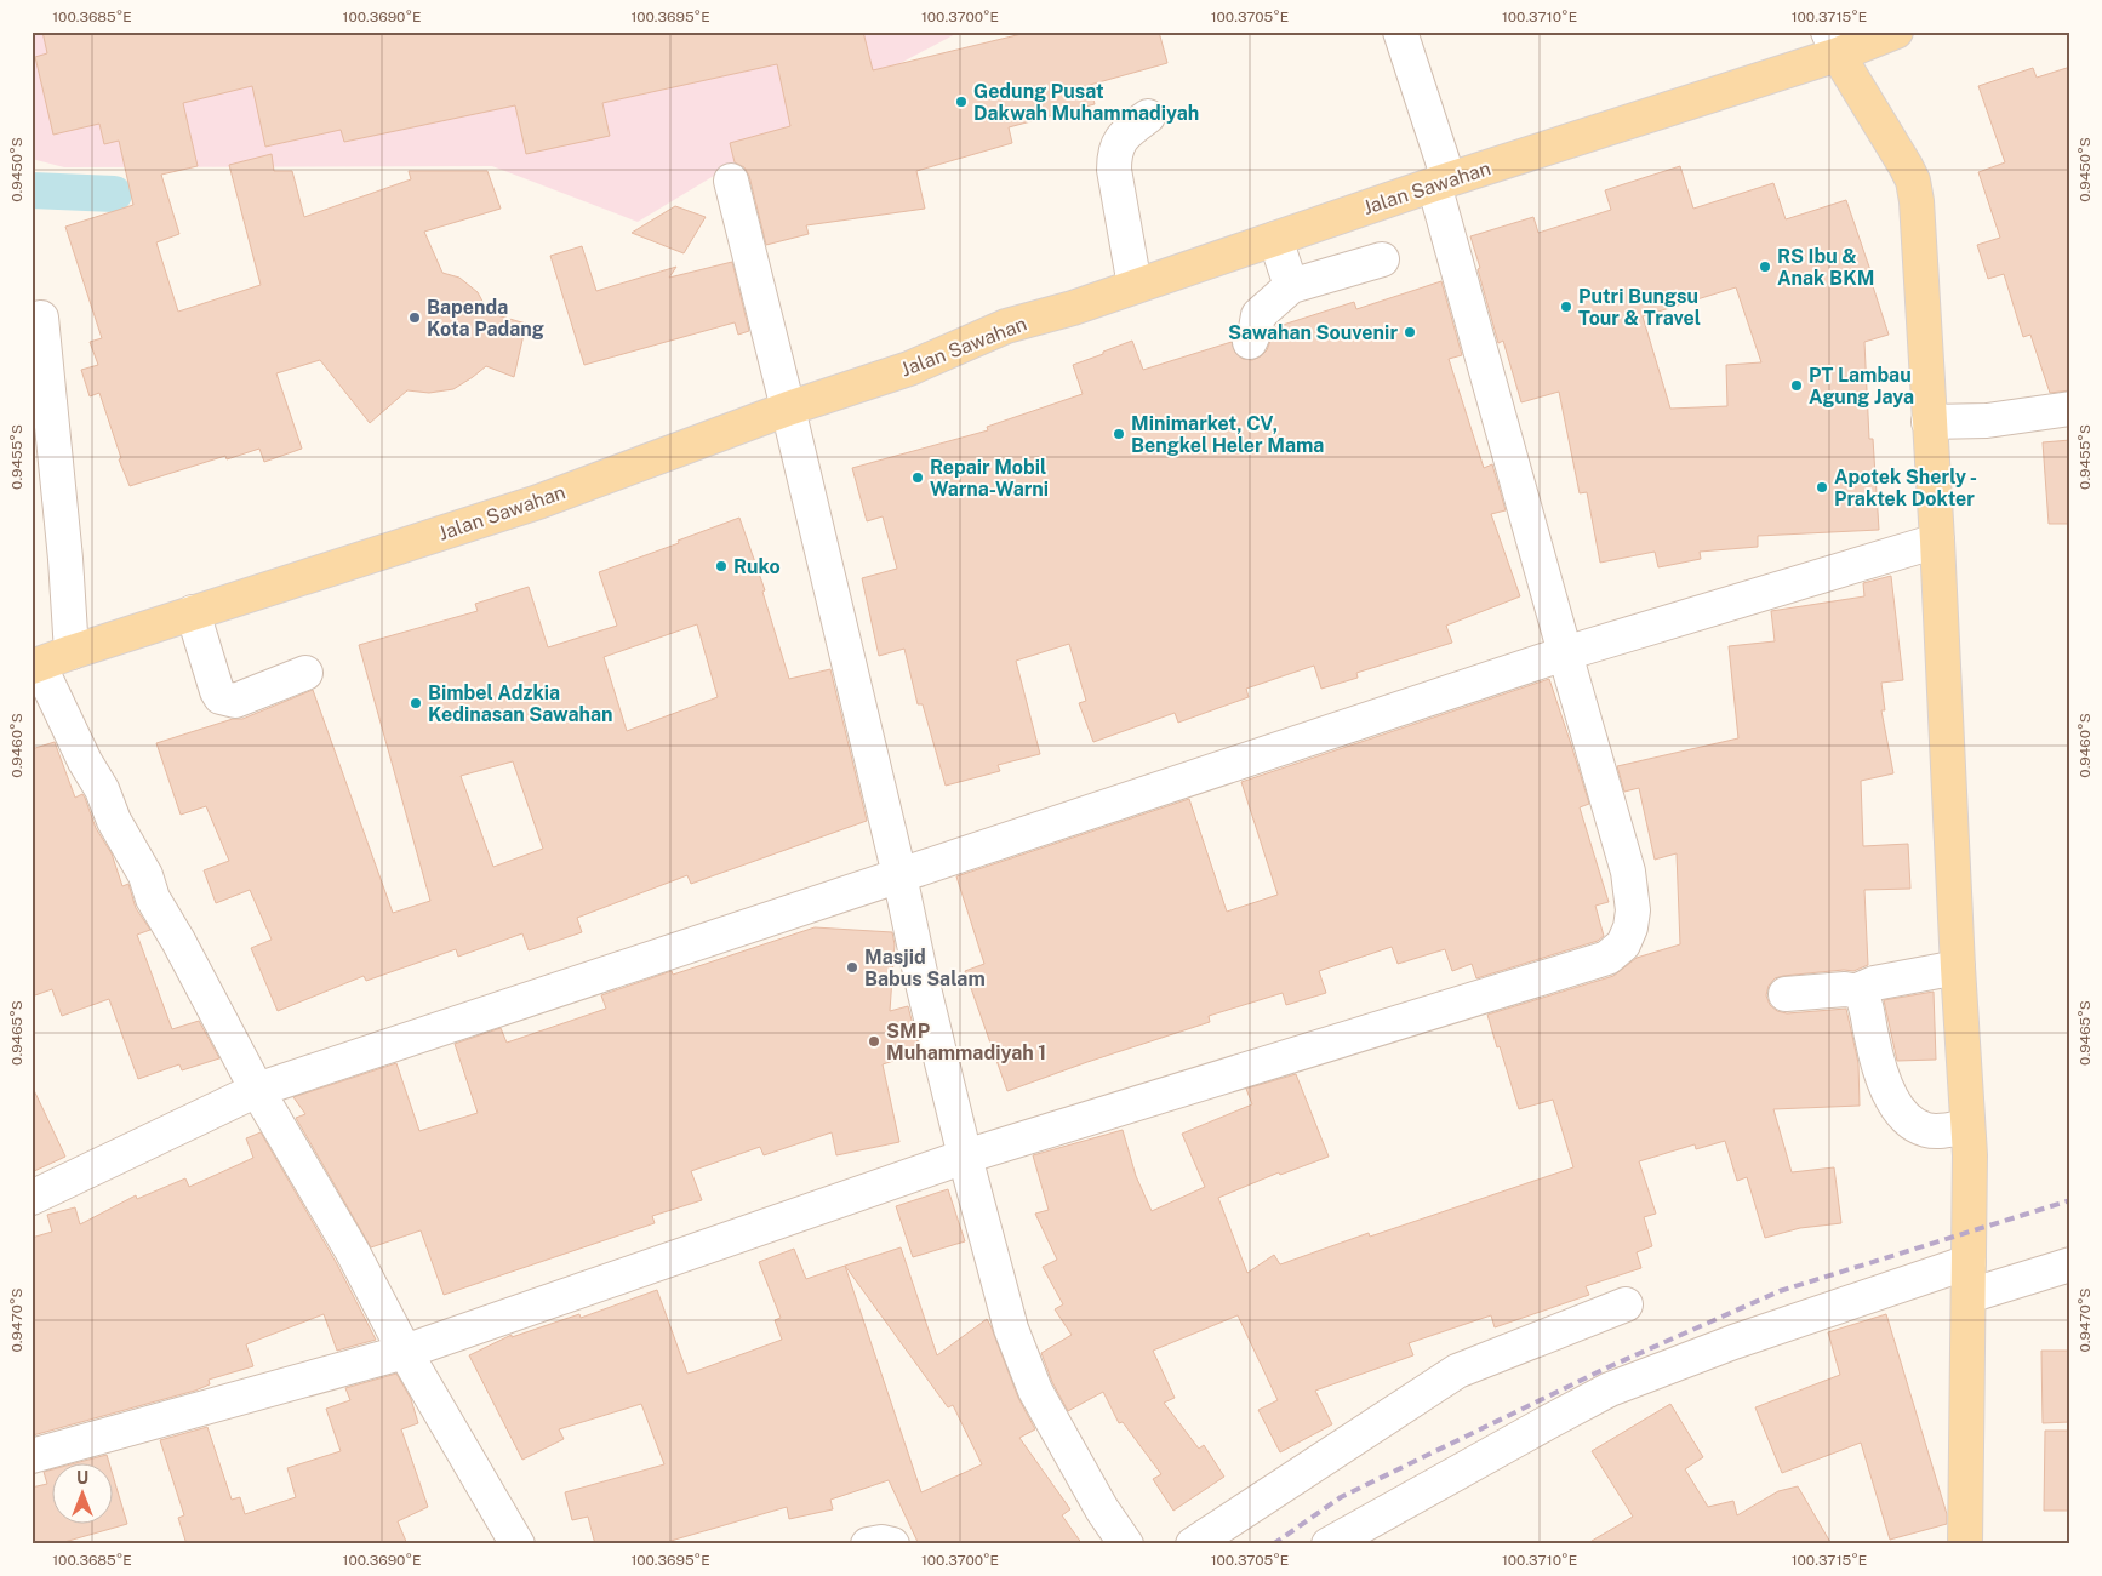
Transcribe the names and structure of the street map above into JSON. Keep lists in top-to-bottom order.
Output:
{
  "streets": {
    "main road": ["Jalan Sawahan"]
  },
  "places": [
    "Gedung Pusat Dakwah Muhammadiyah",
    "RS Ibu & Anak BKM",
    "Putri Bungsu Tour & Travel",
    "Bapenda Kota Padang",
    "Sawahan Souvenir",
    "PT Lambau Agung Jaya",
    "Minimarket, CV, Bengkel Heler Mama",
    "Repair Mobil Warna-Warni",
    "Apotek Sherly - Praktek Dokter",
    "Ruko",
    "Bimbel Adzkia Kedinasan Sawahan",
    "Masjid Babus Salam",
    "SMP Muhammadiyah 1"
  ],
  "north": "top",
  "coordinates": [
    "100.3685°E",
    "100.3690°E",
    "100.3695°E",
    "100.3700°E",
    "100.3705°E",
    "100.3710°E",
    "100.3715°E",
    "0.9450°S",
    "0.9455°S",
    "0.9460°S",
    "0.9465°S",
    "0.9470°S"
  ]
}
